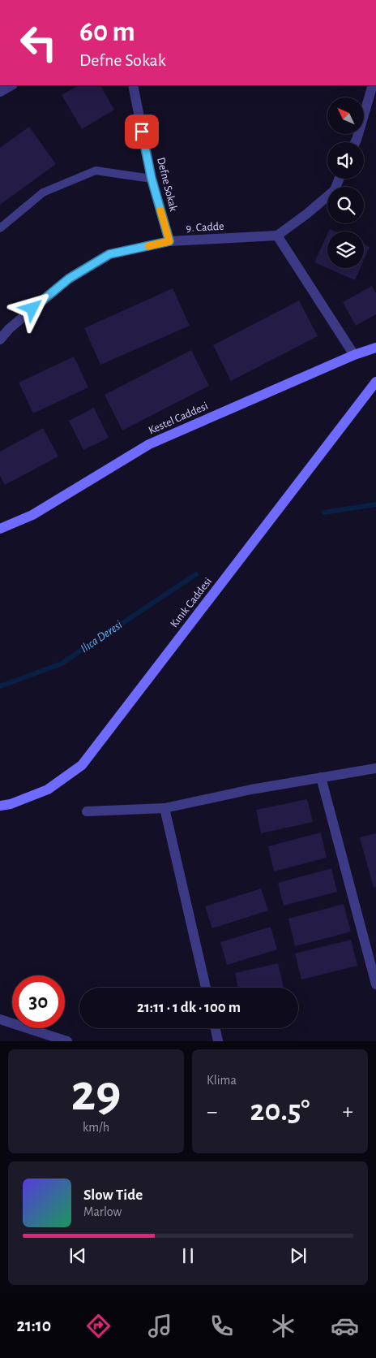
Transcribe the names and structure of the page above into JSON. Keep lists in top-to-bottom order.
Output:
{
  "streets": {
    "main road": ["Kestel Caddesi", "Kınık Caddesi"],
    "street": ["Defne Sokak", "9. Cadde"]
  },
  "crossings": [
    ["Defne Sokak", "9. Cadde"]
  ],
  "water": ["Ilıca Deresi"],
  "north": "top left",
  "page": {
    "turn": ["60 m", "Defne Sokak"],
    "limit": "30",
    "trip": "21:11 · 1 dk · 100 m",
    "tile": [
      ["29", "km/h"],
      "Klima"
    ],
    "heat": ["−", "20.5°", "+"],
    "song": ["Slow Tide", "Marlow"],
    "tabs": "21:10"
  }
}
